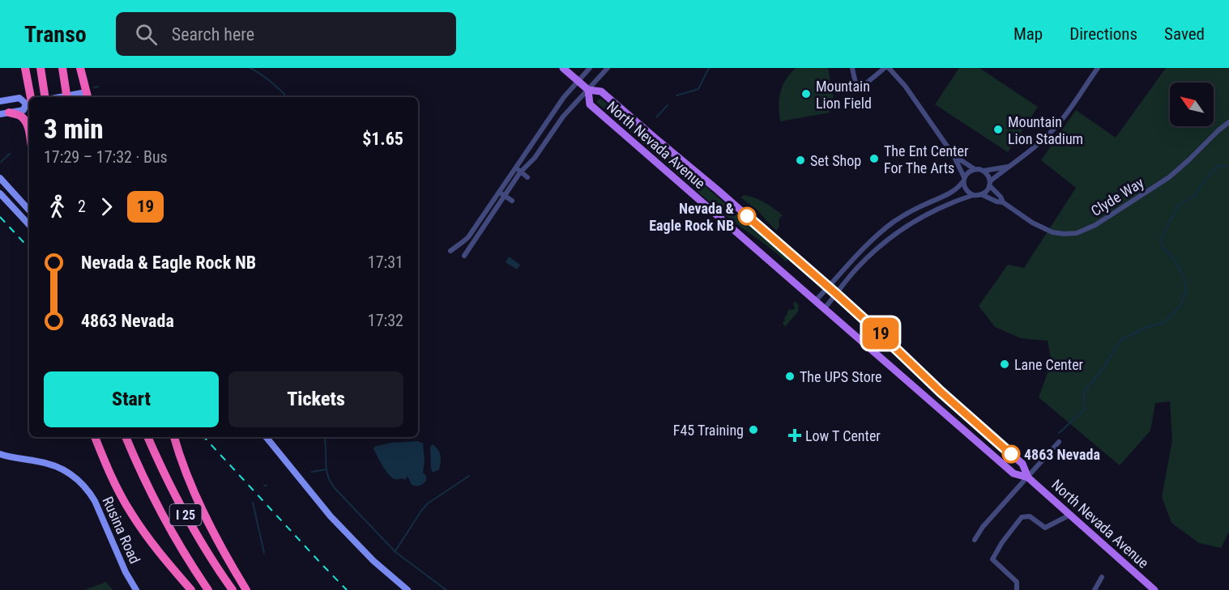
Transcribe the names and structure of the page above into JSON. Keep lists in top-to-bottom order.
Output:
{
  "streets": {
    "highway": ["I 25"],
    "main road": ["North Nevada Avenue"],
    "street": ["Clyde Way", "Rusina Road"]
  },
  "places": {
    "other": [
      "Mountain Lion Field",
      "Mountain Lion Stadium",
      "The Ent Center For The Arts",
      "Set Shop",
      "Nevada & Eagle Rock NB",
      "Lane Center",
      "The UPS Store",
      "F45 Training",
      "4863 Nevada"
    ],
    "health": ["Low T Center"]
  },
  "lines": ["bus line 19"],
  "north": "top left",
  "page": {
    "header": "Transo",
    "search": "Search here",
    "nav": ["Map", "Directions", "Saved"],
    "on_map": "19",
    "heading": ["3 min", "17:29 – 17:32 · Bus", "$1.65"],
    "legs": ["2", "19"],
    "list": [
      {
        "name": "Nevada & Eagle Rock NB",
        "value": "17:31"
      },
      {
        "name": "4863 Nevada",
        "value": "17:32"
      }
    ],
    "buttons": ["Start", "Tickets"]
  }
}
